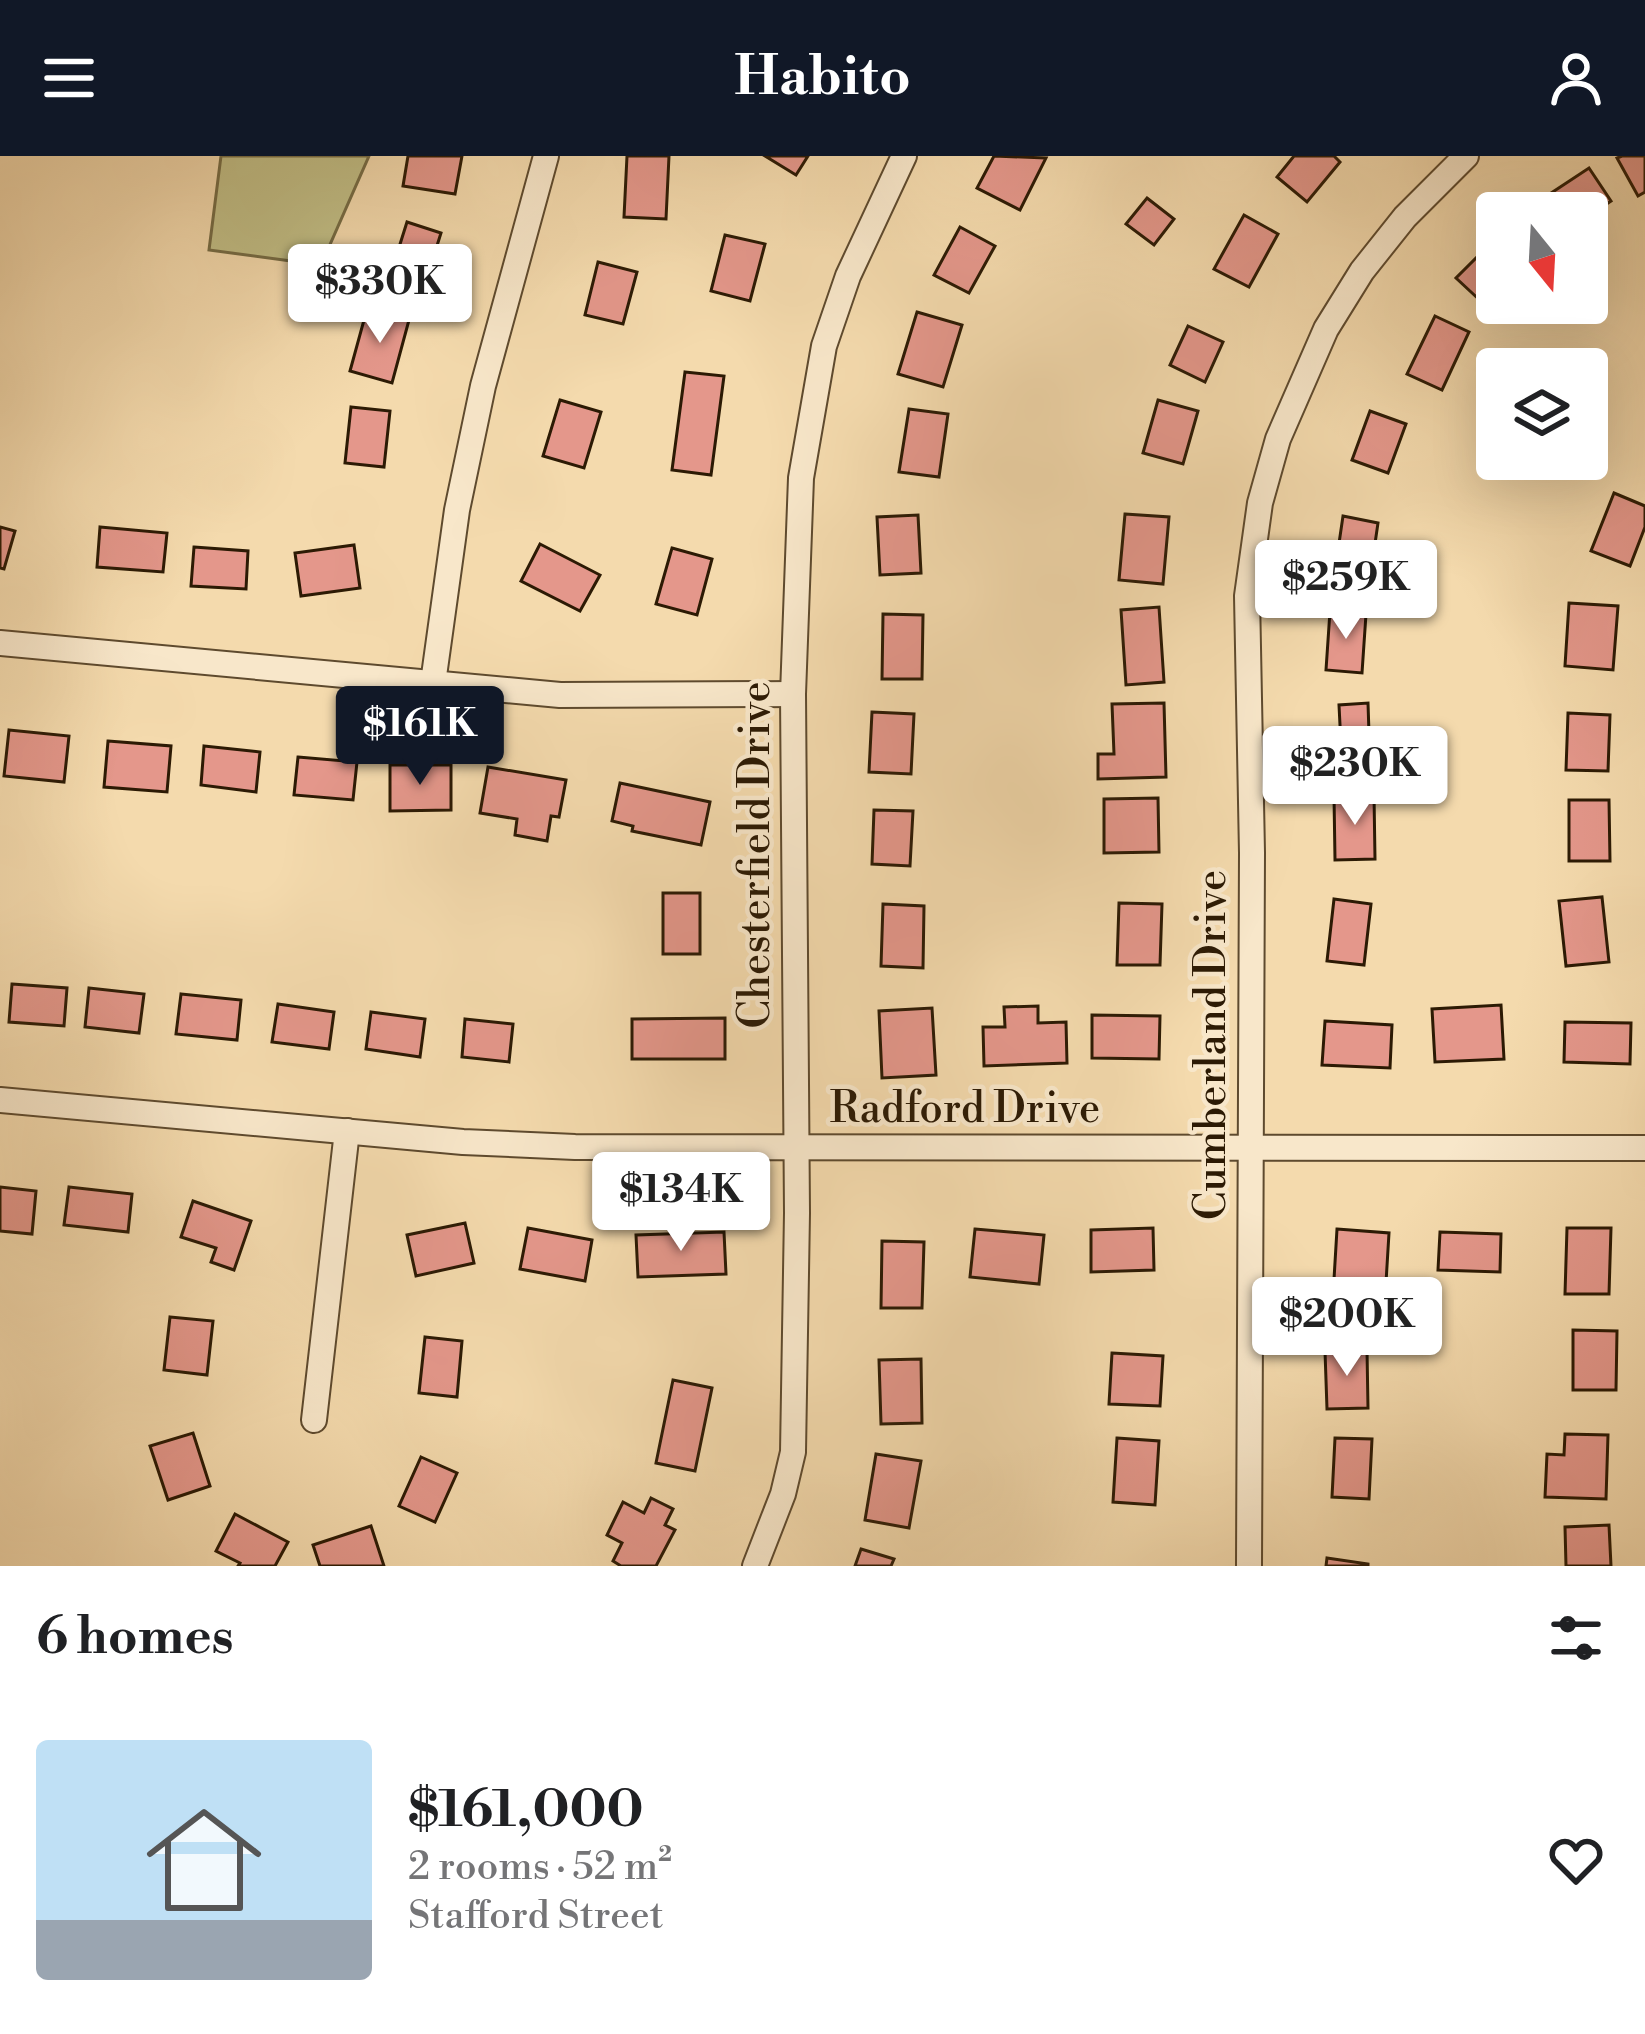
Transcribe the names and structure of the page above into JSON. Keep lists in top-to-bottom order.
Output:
{
  "streets": {
    "street": ["Chesterfield Drive", "Cumberland Drive", "Radford Drive"]
  },
  "crossings": [
    ["Chesterfield Drive", "Radford Drive"],
    ["Cumberland Drive", "Radford Drive"]
  ],
  "north": "bottom",
  "page": {
    "header": "Habito",
    "price": [
      "$330K",
      "$259K",
      "$161K",
      "$230K",
      "$134K",
      "$200K"
    ],
    "heading": "6 homes",
    "list": [
      {
        "name": "$161,000",
        "note": "2 rooms · 52 m² · Stafford Street"
      }
    ]
  }
}
